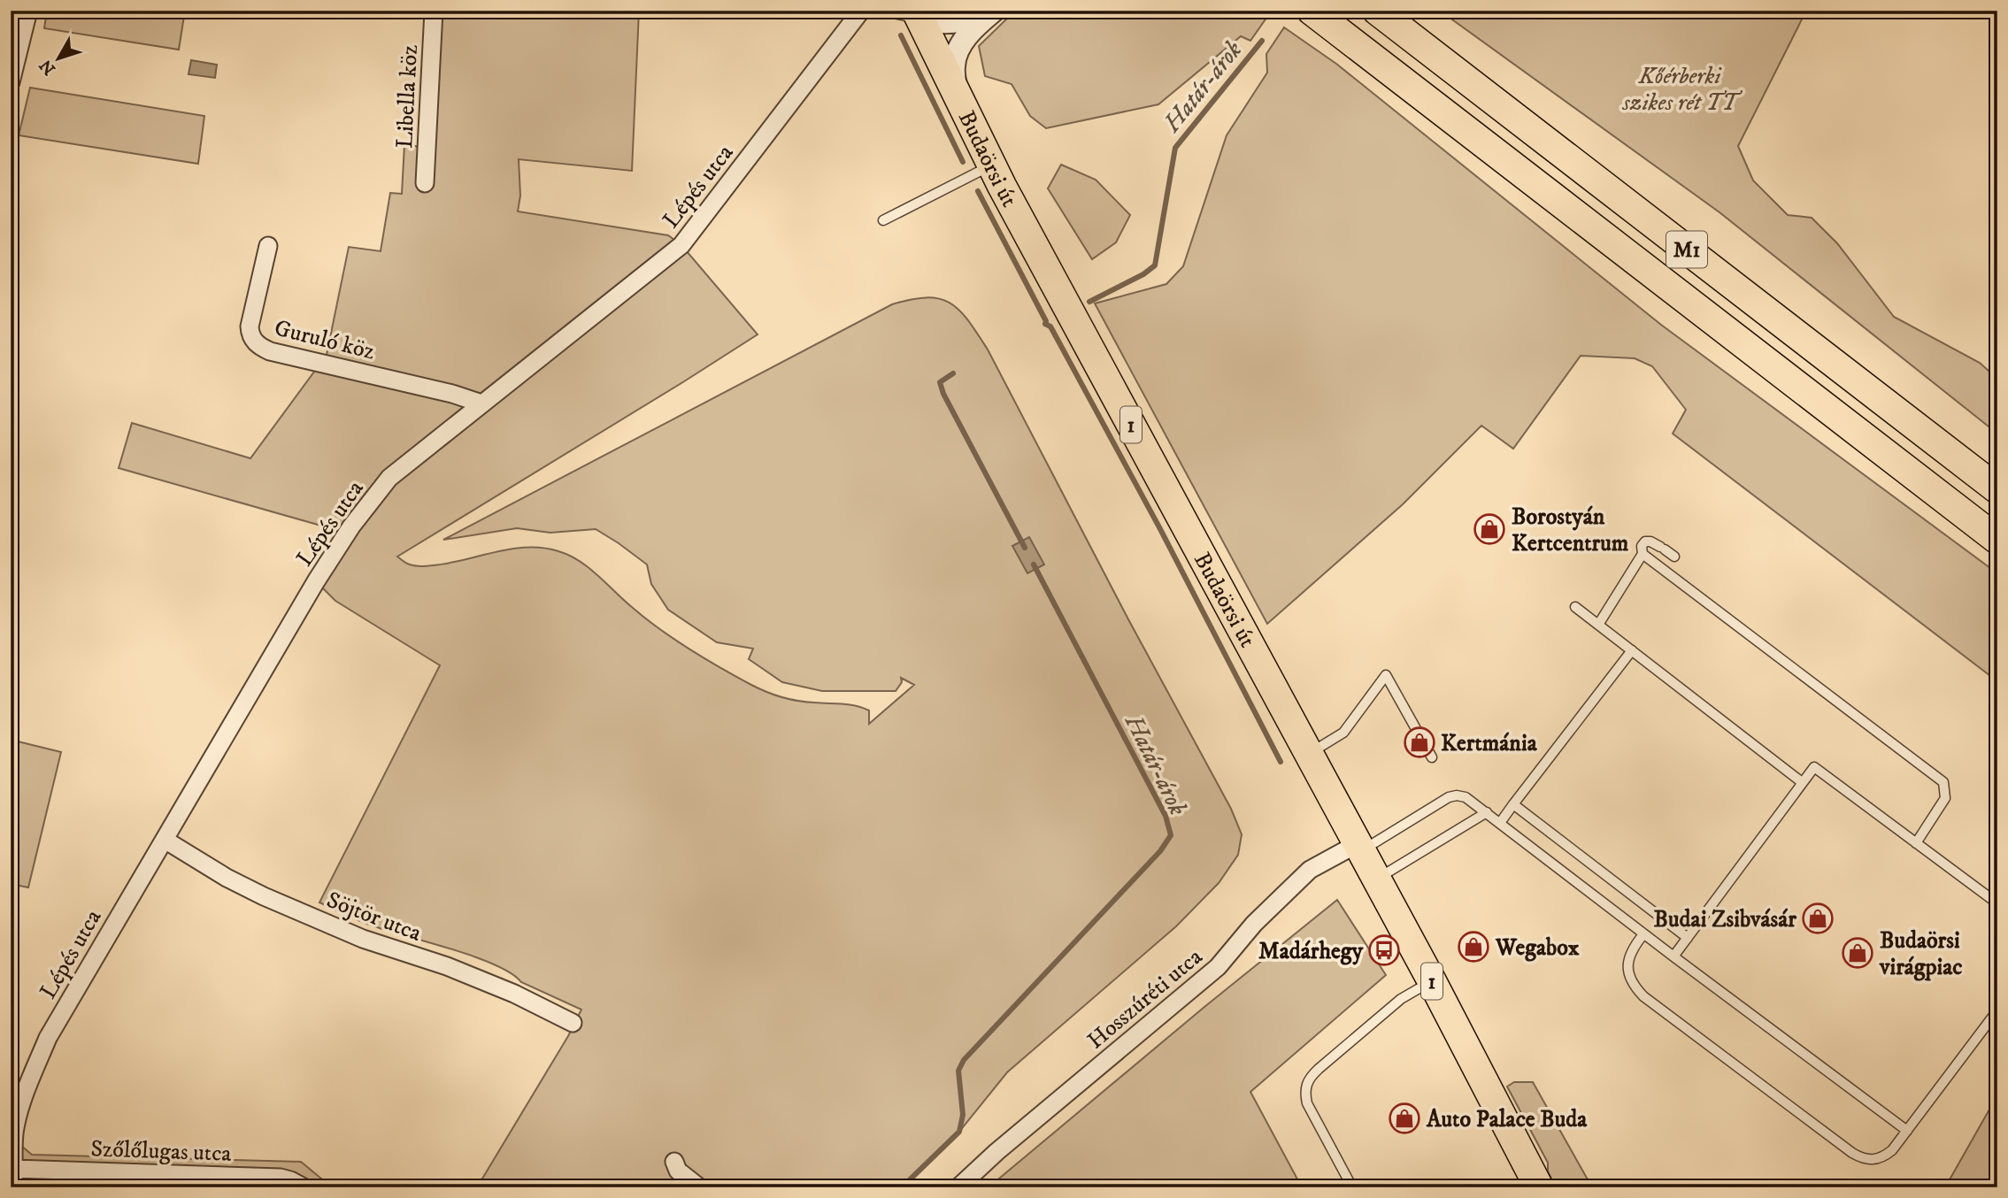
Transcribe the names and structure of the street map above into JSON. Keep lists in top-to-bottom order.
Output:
{
  "streets": {
    "main road": ["Budaörsi út", "M1", "1"],
    "street": [
      "Libella köz",
      "Lépés utca",
      "Guruló köz",
      "Söjtör utca",
      "Hosszúréti utca",
      "Szőlőlugas utca"
    ]
  },
  "crossings": [
    ["Budaörsi út", "Hosszúréti utca"],
    ["Lépés utca", "Guruló köz"],
    ["Lépés utca", "Söjtör utca"],
    ["Lépés utca", "Szőlőlugas utca"]
  ],
  "water": ["Határ-árok"],
  "parks": ["Kőérberki szikes rét TT"],
  "places": {
    "shop": [
      "Borostyán Kertcentrum",
      "Kertmánia",
      "Budai Zsibvásár",
      "Wegabox",
      "Budaörsi virágpiac",
      "Auto Palace Buda"
    ],
    "bus stop": ["Madárhegy"]
  },
  "north": "bottom left"
}
